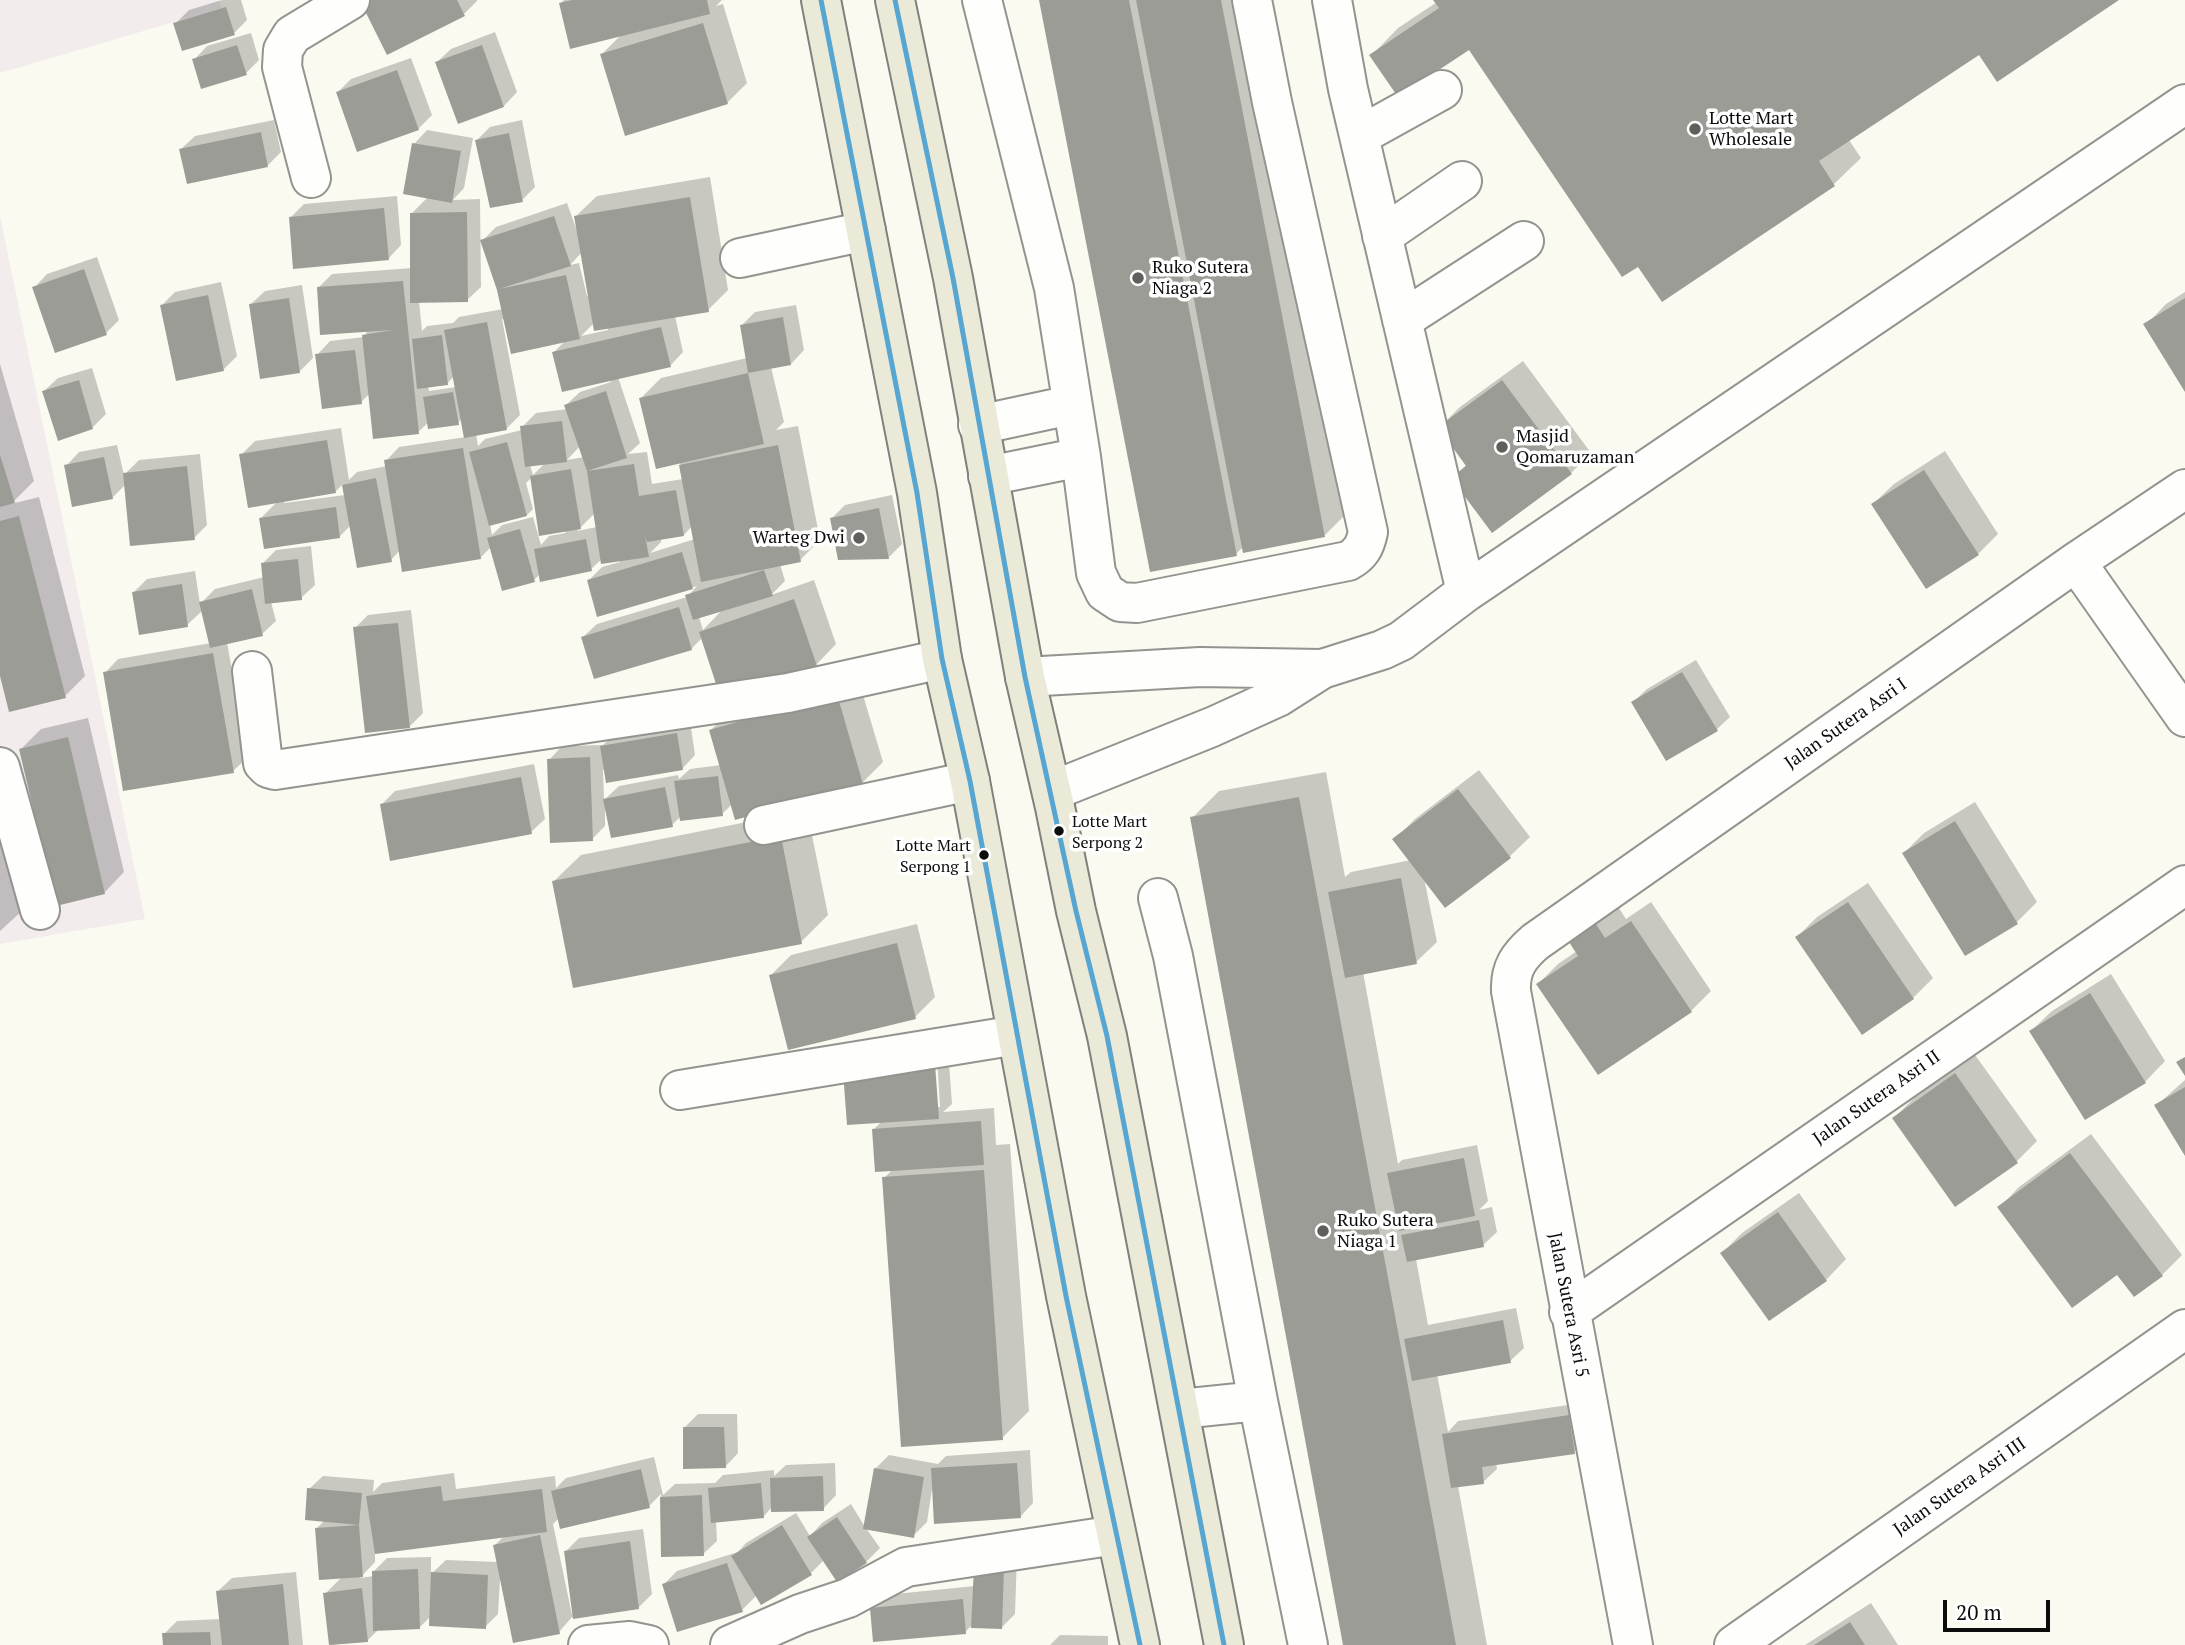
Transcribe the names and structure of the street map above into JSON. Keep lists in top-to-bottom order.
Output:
{
  "streets": {
    "street": [
      "Jalan Sutera Asri I",
      "Jalan Sutera Asri II",
      "Jalan Sutera Asri 5",
      "Jalan Sutera Asri III"
    ]
  },
  "crossings": [
    ["Jalan Sutera Asri I", "Jalan Sutera Asri 5"],
    ["Jalan Sutera Asri II", "Jalan Sutera Asri 5"]
  ],
  "places": [
    "Lotte Mart Wholesale",
    "Ruko Sutera Niaga 2",
    "Masjid Qomaruzaman",
    "Warteg Dwi",
    "Lotte Mart Serpong 2",
    "Lotte Mart Serpong 1",
    "Ruko Sutera Niaga 1"
  ],
  "scale_bar": "20 m"
}
